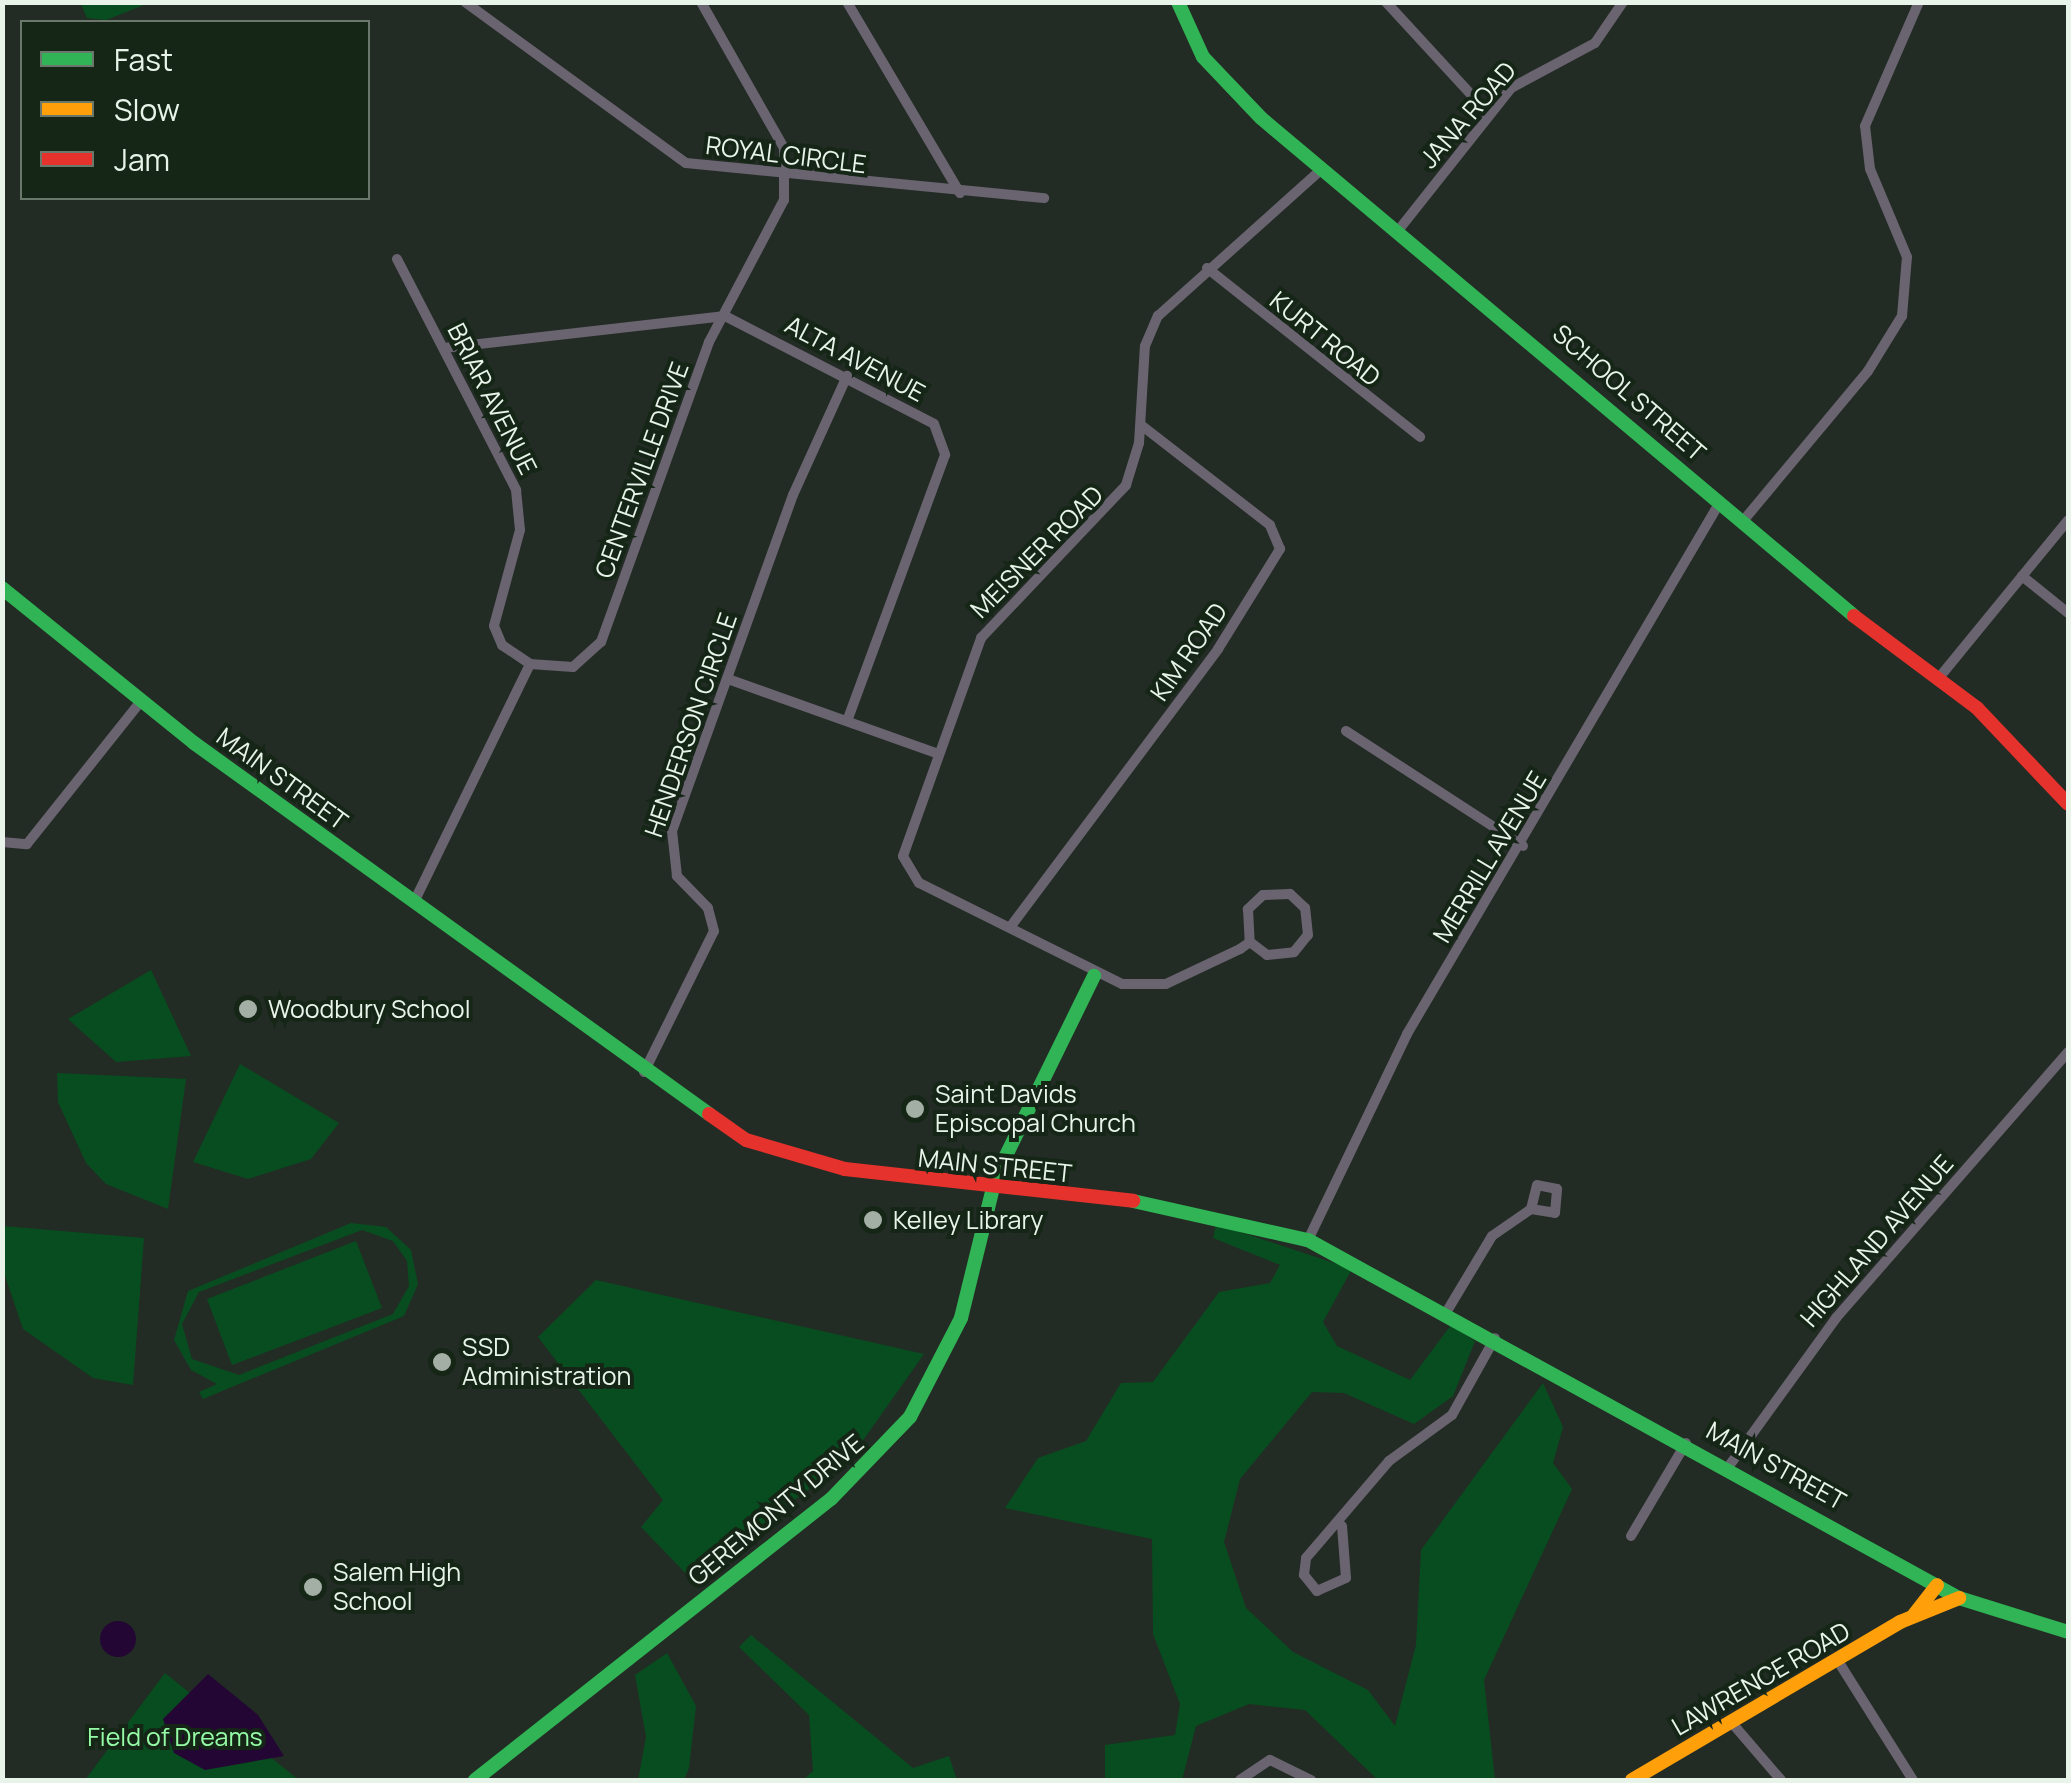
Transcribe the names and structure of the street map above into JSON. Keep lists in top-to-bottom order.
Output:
{
  "streets": {
    "street": [
      "JANA ROAD",
      "ROYAL CIRCLE",
      "KURT ROAD",
      "ALTA AVENUE",
      "SCHOOL STREET",
      "BRIAR AVENUE",
      "CENTERVILLE DRIVE",
      "MEISNER ROAD",
      "KIM ROAD",
      "HENDERSON CIRCLE",
      "MAIN STREET",
      "MERRILL AVENUE",
      "HIGHLAND AVENUE",
      "GEREMONTY DRIVE",
      "LAWRENCE ROAD"
    ]
  },
  "crossings": [
    ["JANA ROAD", "SCHOOL STREET"],
    ["ROYAL CIRCLE", "CENTERVILLE DRIVE"],
    ["KURT ROAD", "MEISNER ROAD"],
    ["ALTA AVENUE", "CENTERVILLE DRIVE"],
    ["ALTA AVENUE", "HENDERSON CIRCLE"],
    ["SCHOOL STREET", "MEISNER ROAD"],
    ["SCHOOL STREET", "MERRILL AVENUE"],
    ["BRIAR AVENUE", "CENTERVILLE DRIVE"],
    ["MEISNER ROAD", "KIM ROAD"],
    ["MEISNER ROAD", "GEREMONTY DRIVE"],
    ["HENDERSON CIRCLE", "MAIN STREET"],
    ["MAIN STREET", "MERRILL AVENUE"],
    ["MAIN STREET", "HIGHLAND AVENUE"],
    ["MAIN STREET", "GEREMONTY DRIVE"],
    ["MAIN STREET", "LAWRENCE ROAD"]
  ],
  "parks": ["Field of Dreams"],
  "places": [
    "Woodbury School",
    "Saint Davids Episcopal Church",
    "Kelley Library",
    "SSD Administration",
    "Salem High School"
  ],
  "legend": ["Fast", "Slow", "Jam"]
}
